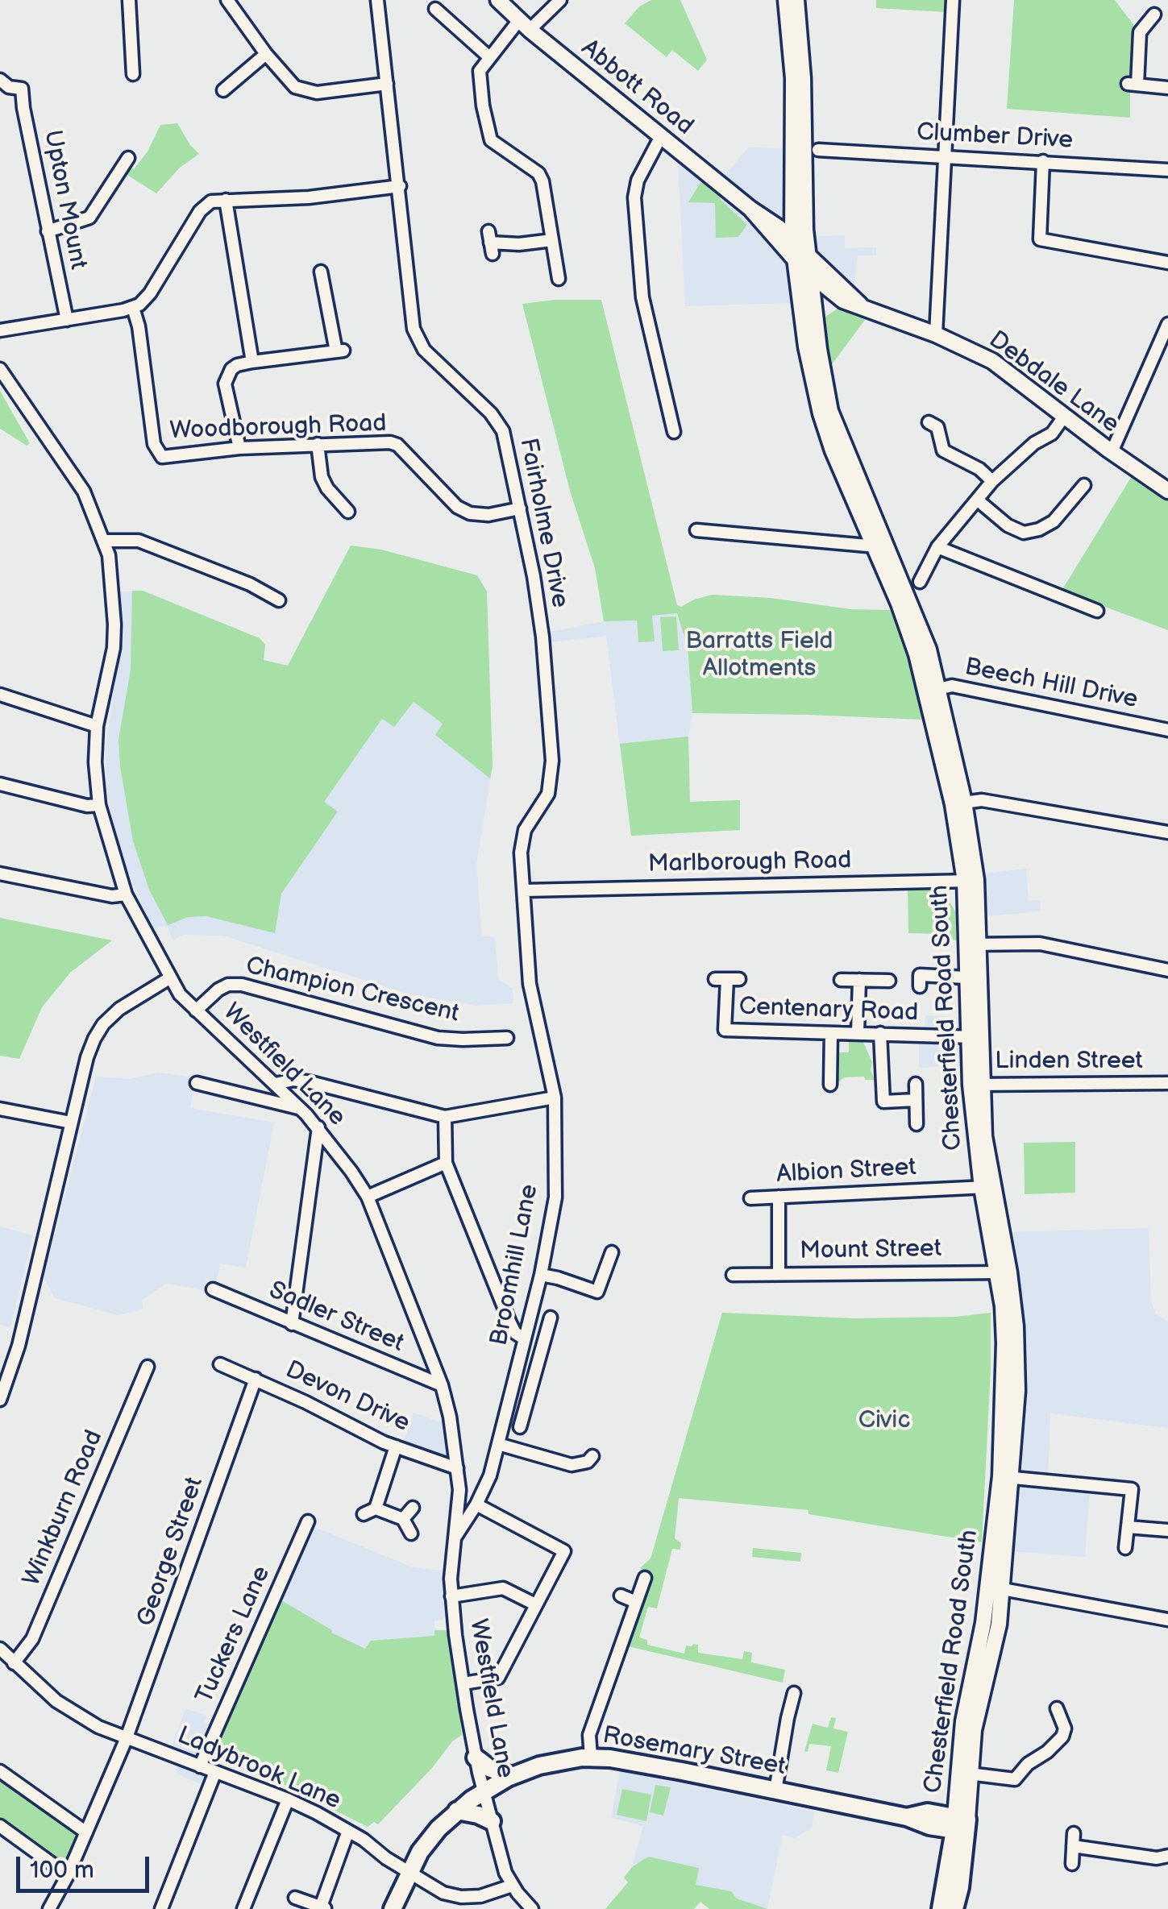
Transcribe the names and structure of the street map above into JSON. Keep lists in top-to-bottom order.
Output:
{
  "streets": {
    "highway": ["Chesterfield Road South", "Rosemary Street"],
    "main road": ["Abbott Road", "Debdale Lane"],
    "street": [
      "Clumber Drive",
      "Upton Mount",
      "Woodborough Road",
      "Fairholme Drive",
      "Beech Hill Drive",
      "Marlborough Road",
      "Champion Crescent",
      "Centenary Road",
      "Linden Street",
      "Westfield Lane",
      "Albion Street",
      "Mount Street",
      "Broomhill Lane",
      "Sadler Street",
      "Devon Drive",
      "Winkburn Road",
      "George Street",
      "Tuckers Lane",
      "Ladybrook Lane"
    ]
  },
  "crossings": [
    ["Abbott Road", "Debdale Lane"],
    ["Abbott Road", "Chesterfield Road South"],
    ["Debdale Lane", "Chesterfield Road South"],
    ["Woodborough Road", "Fairholme Drive"],
    ["Fairholme Drive", "Marlborough Road"],
    ["Fairholme Drive", "Broomhill Lane"],
    ["Beech Hill Drive", "Chesterfield Road South"],
    ["Marlborough Road", "Chesterfield Road South"],
    ["Marlborough Road", "Broomhill Lane"],
    ["Champion Crescent", "Westfield Lane"],
    ["Centenary Road", "Chesterfield Road South"],
    ["Chesterfield Road South", "Linden Street"],
    ["Chesterfield Road South", "Albion Street"],
    ["Chesterfield Road South", "Mount Street"],
    ["Chesterfield Road South", "Rosemary Street"],
    ["Westfield Lane", "Broomhill Lane"],
    ["Westfield Lane", "Sadler Street"],
    ["Westfield Lane", "Devon Drive"],
    ["Westfield Lane", "Rosemary Street"],
    ["Westfield Lane", "Ladybrook Lane"],
    ["Devon Drive", "George Street"],
    ["Winkburn Road", "Ladybrook Lane"],
    ["George Street", "Ladybrook Lane"],
    ["Tuckers Lane", "Ladybrook Lane"],
    ["Rosemary Street", "Ladybrook Lane"]
  ],
  "parks": ["Barratts Field Allotments", "Civic"],
  "scale_bar": "100 m"
}
